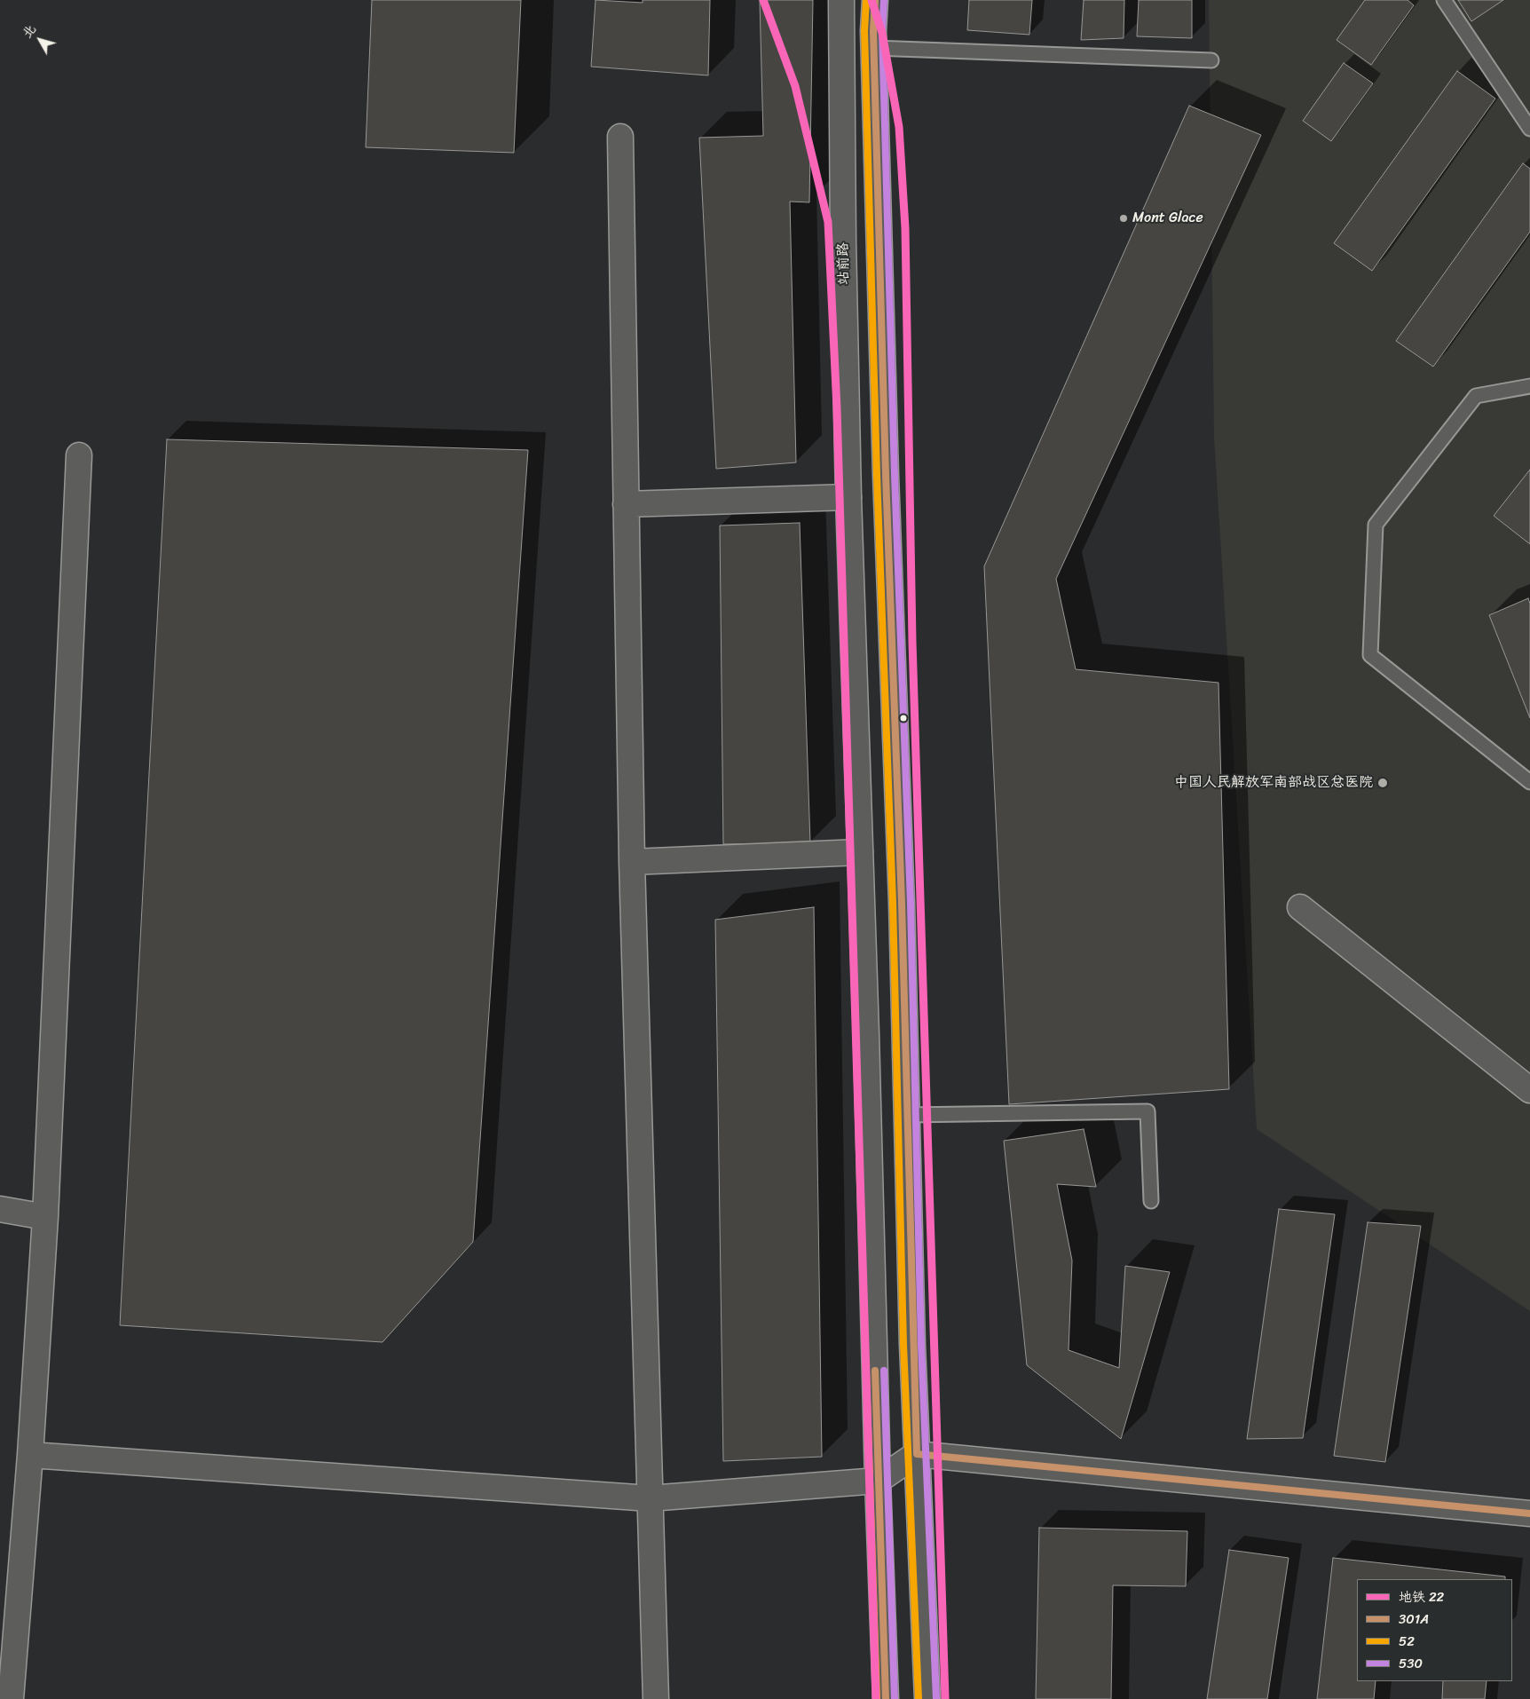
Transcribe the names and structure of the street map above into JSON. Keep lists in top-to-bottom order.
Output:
{
  "streets": {
    "street": ["站前路"]
  },
  "places": ["Mont Glace", "中国人民解放军南部战区总医院"],
  "lines": [
    "metro line 22",
    "transit line 301A",
    "transit line 52",
    "transit line 530"
  ],
  "legend": [
    "地铁 22",
    "301A",
    "52",
    "530"
  ],
  "north": "top left"
}
